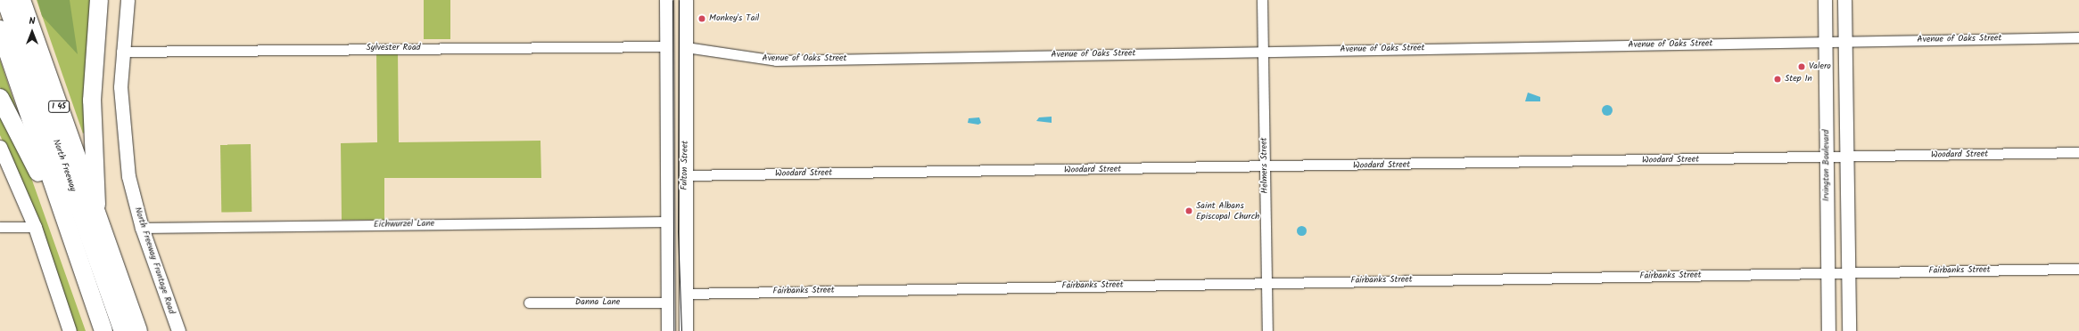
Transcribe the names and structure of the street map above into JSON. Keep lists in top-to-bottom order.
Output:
{
  "streets": {
    "highway": ["I 45", "North Freeway"],
    "main road": ["Fulton Street", "Irvington Boulevard", "North Freeway Frontage Road"],
    "street": [
      "Avenue of Oaks Street",
      "Sylvester Road",
      "Woodard Street",
      "Helmers Street",
      "Eichwurzel Lane",
      "Fairbanks Street",
      "Danna Lane"
    ]
  },
  "crossings": [
    ["Avenue of Oaks Street", "Fulton Street"],
    ["Avenue of Oaks Street", "Helmers Street"],
    ["Avenue of Oaks Street", "Irvington Boulevard"],
    ["Sylvester Road", "Fulton Street"],
    ["Sylvester Road", "North Freeway Frontage Road"],
    ["Woodard Street", "Fulton Street"],
    ["Woodard Street", "Helmers Street"],
    ["Woodard Street", "Irvington Boulevard"],
    ["Fulton Street", "Eichwurzel Lane"],
    ["Fulton Street", "Fairbanks Street"],
    ["Fulton Street", "Danna Lane"],
    ["Helmers Street", "Fairbanks Street"],
    ["Irvington Boulevard", "Fairbanks Street"],
    ["Eichwurzel Lane", "North Freeway Frontage Road"]
  ],
  "places": [
    "Monkey's Tail",
    "Valero",
    "Step In",
    "Saint Albans Episcopal Church"
  ],
  "north": "top"
}
